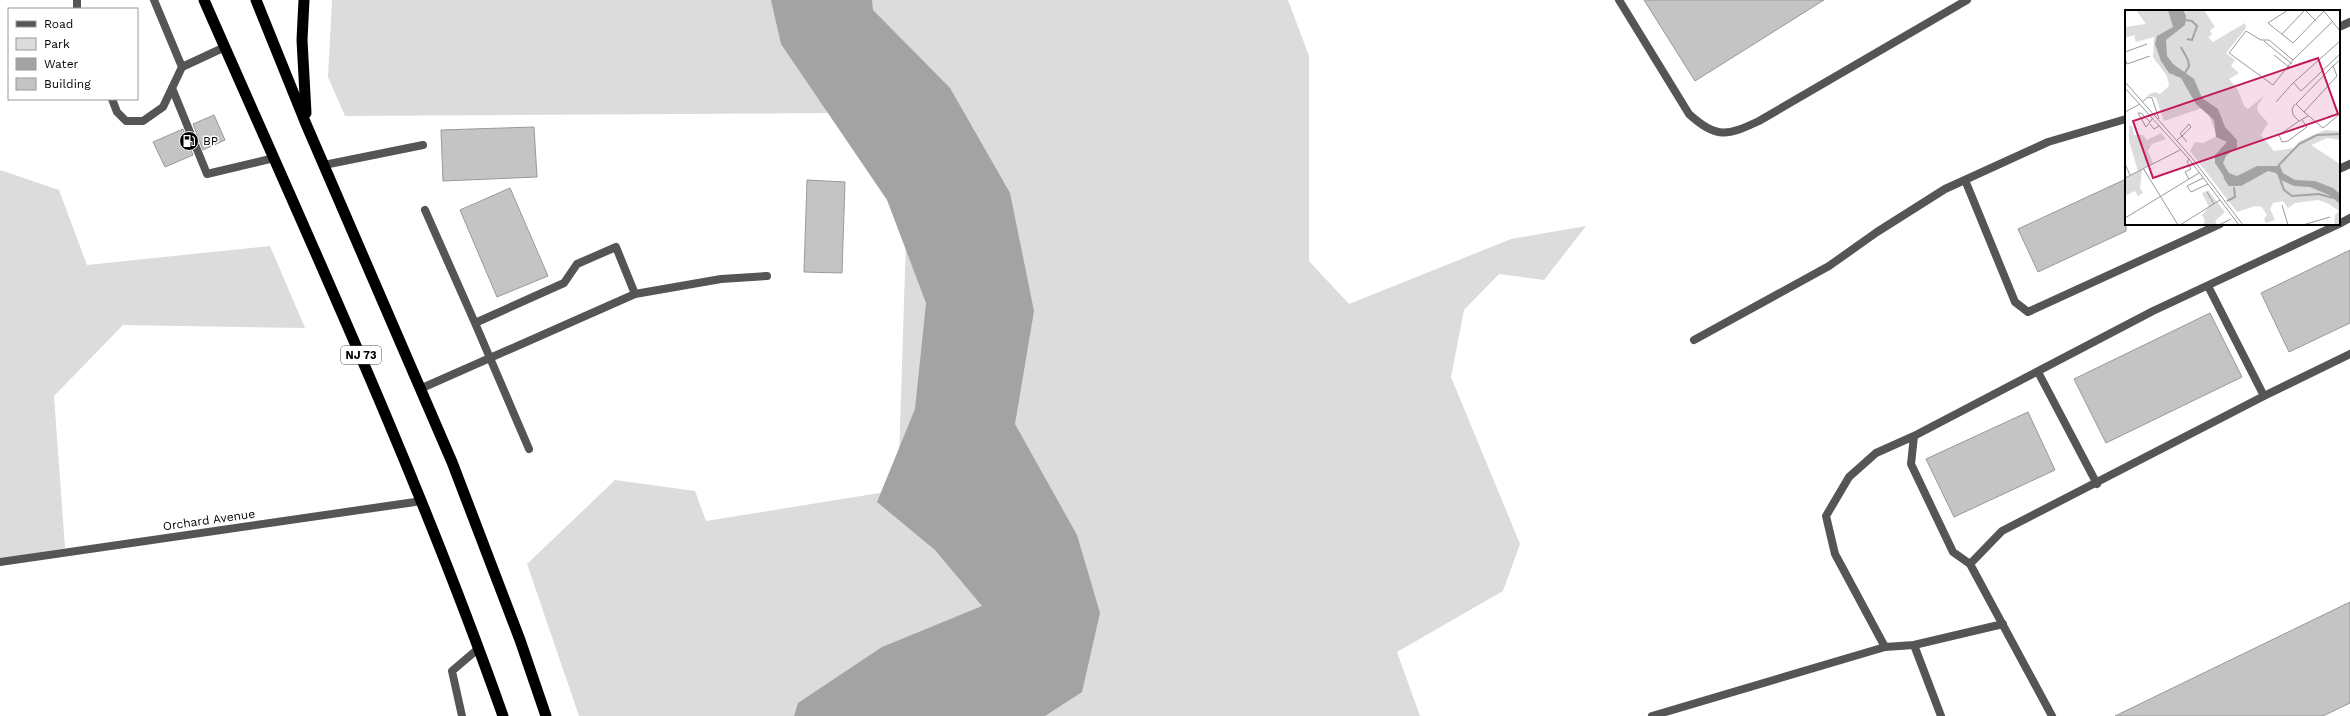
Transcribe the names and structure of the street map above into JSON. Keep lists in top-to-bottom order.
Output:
{
  "streets": {
    "highway": ["NJ 73"],
    "street": ["Orchard Avenue"]
  },
  "crossings": [
    ["NJ 73", "Orchard Avenue"]
  ],
  "places": {
    "fuel station": ["BP"]
  },
  "legend": [
    "Road",
    "Park",
    "Water",
    "Building"
  ]
}
